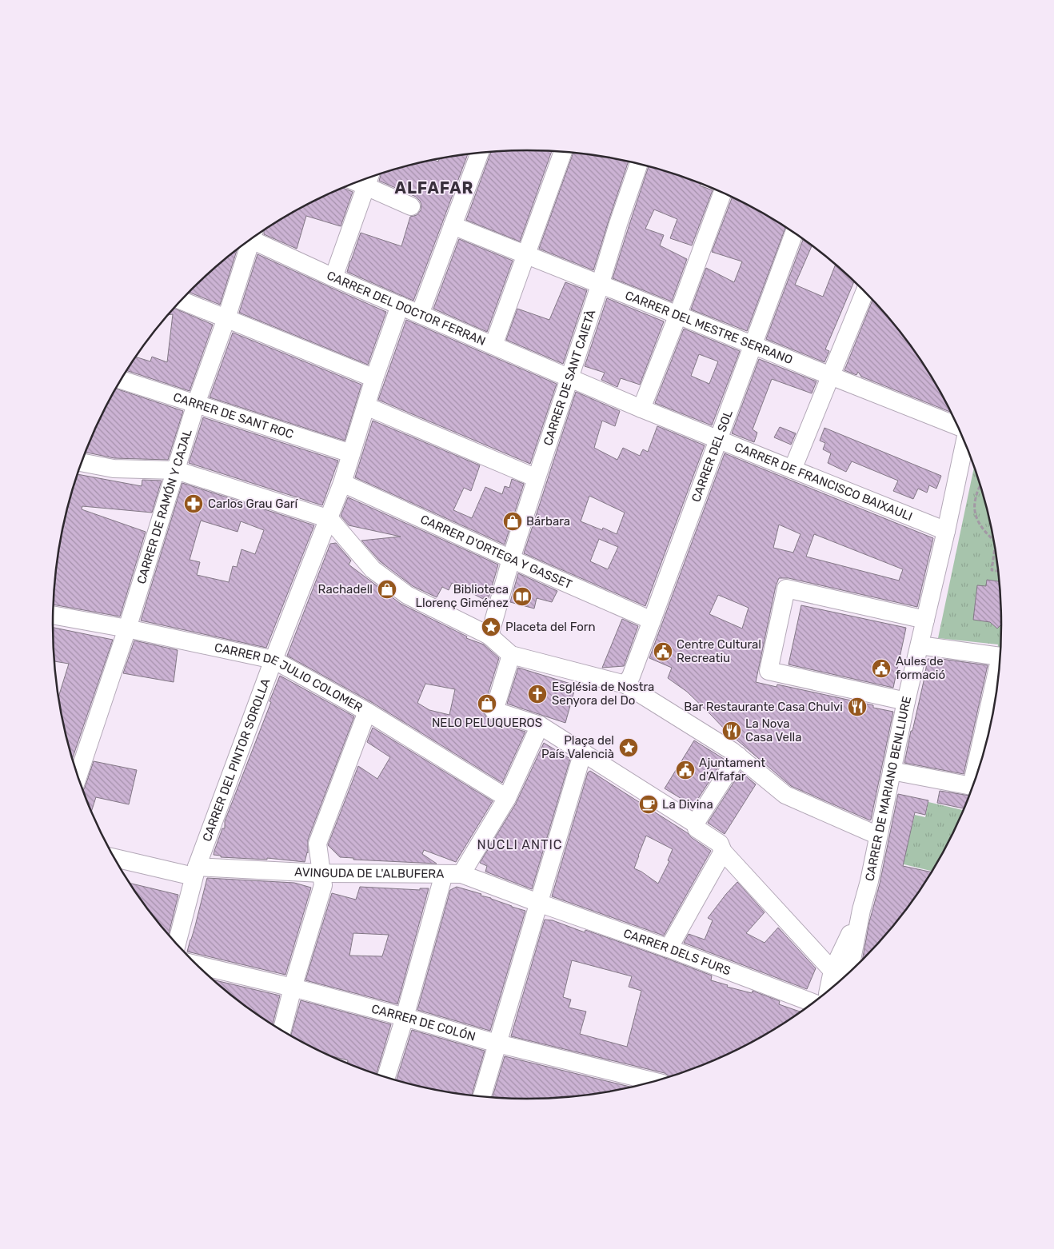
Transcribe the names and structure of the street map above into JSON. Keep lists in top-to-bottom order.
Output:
{
  "streets": {
    "street": [
      "CARRER DEL DOCTOR FERRAN",
      "CARRER DEL MESTRE SERRANO",
      "CARRER DE SANT CAIETÀ",
      "CARRER DE SANT ROC",
      "CARRER DEL SOL",
      "CARRER DE FRANCISCO BAIXAULI",
      "CARRER DE RAMÓN Y CAJAL",
      "CARRER D'ORTEGA Y GASSET",
      "CARRER DE JULIO COLOMER",
      "CARRER DEL PINTOR SOROLLA",
      "CARRER DE MARIANO BENLLIURE",
      "AVINGUDA DE L'ALBUFERA",
      "CARRER DELS FURS",
      "CARRER DE COLÓN"
    ]
  },
  "crossings": [
    ["CARRER DEL DOCTOR FERRAN", "CARRER DE SANT CAIETÀ"],
    ["CARRER DEL DOCTOR FERRAN", "CARRER DE FRANCISCO BAIXAULI"],
    ["CARRER DEL DOCTOR FERRAN", "CARRER DEL PINTOR SOROLLA"],
    ["CARRER DEL MESTRE SERRANO", "CARRER DE SANT CAIETÀ"],
    ["CARRER DEL MESTRE SERRANO", "CARRER DEL SOL"],
    ["CARRER DE SANT CAIETÀ", "CARRER DE FRANCISCO BAIXAULI"],
    ["CARRER DE SANT CAIETÀ", "CARRER D'ORTEGA Y GASSET"],
    ["CARRER DE SANT ROC", "CARRER DE RAMÓN Y CAJAL"],
    ["CARRER DE SANT ROC", "CARRER DEL PINTOR SOROLLA"],
    ["CARRER DEL SOL", "CARRER DE FRANCISCO BAIXAULI"],
    ["CARRER DEL SOL", "CARRER D'ORTEGA Y GASSET"],
    ["CARRER DE FRANCISCO BAIXAULI", "CARRER DE MARIANO BENLLIURE"],
    ["CARRER DE RAMÓN Y CAJAL", "CARRER DE JULIO COLOMER"],
    ["CARRER D'ORTEGA Y GASSET", "CARRER DEL PINTOR SOROLLA"],
    ["CARRER DE JULIO COLOMER", "CARRER DEL PINTOR SOROLLA"],
    ["CARRER DEL PINTOR SOROLLA", "AVINGUDA DE L'ALBUFERA"],
    ["AVINGUDA DE L'ALBUFERA", "CARRER DELS FURS"]
  ],
  "districts": ["ALFAFAR", "NUCLI ANTIC"],
  "places": {
    "pharmacy": ["Carlos Grau Garí"],
    "shop": ["Bárbara", "Rachadell", "NELO PELUQUEROS"],
    "library": ["Biblioteca Llorenç Giménez"],
    "place": ["Placeta del Forn", "Plaça del País Valencià"],
    "public building": ["Centre Cultural Recreatiu", "Aules de formació", "Ajuntament d'Alfafar"],
    "church": ["Església de Nostra Senyora del Do"],
    "restaurant": ["Bar Restaurante Casa Chulvi", "La Nova Casa Vella"],
    "cafe": ["La Divina"]
  }
}
